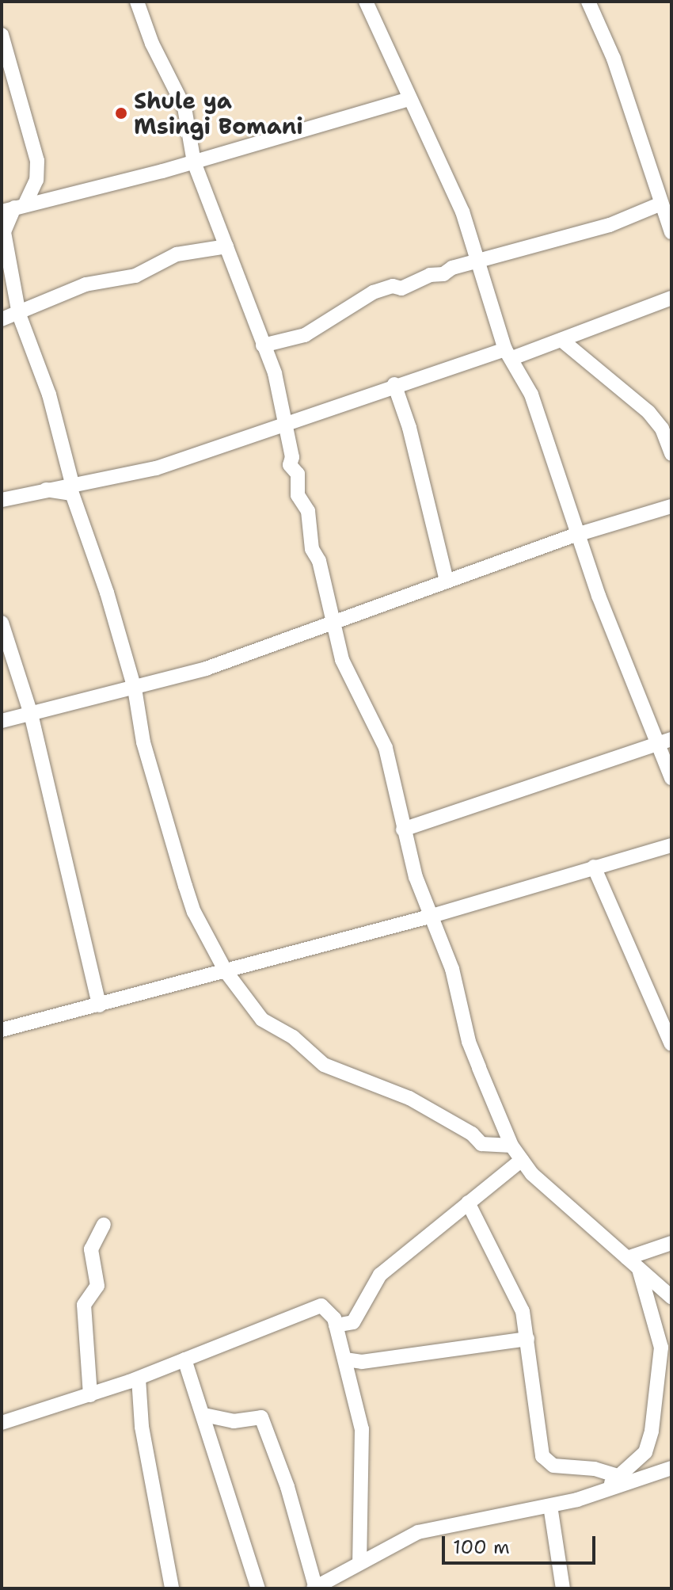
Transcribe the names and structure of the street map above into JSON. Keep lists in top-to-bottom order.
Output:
{
  "places": ["Shule ya Msingi Bomani"],
  "scale_bar": "100 m"
}
